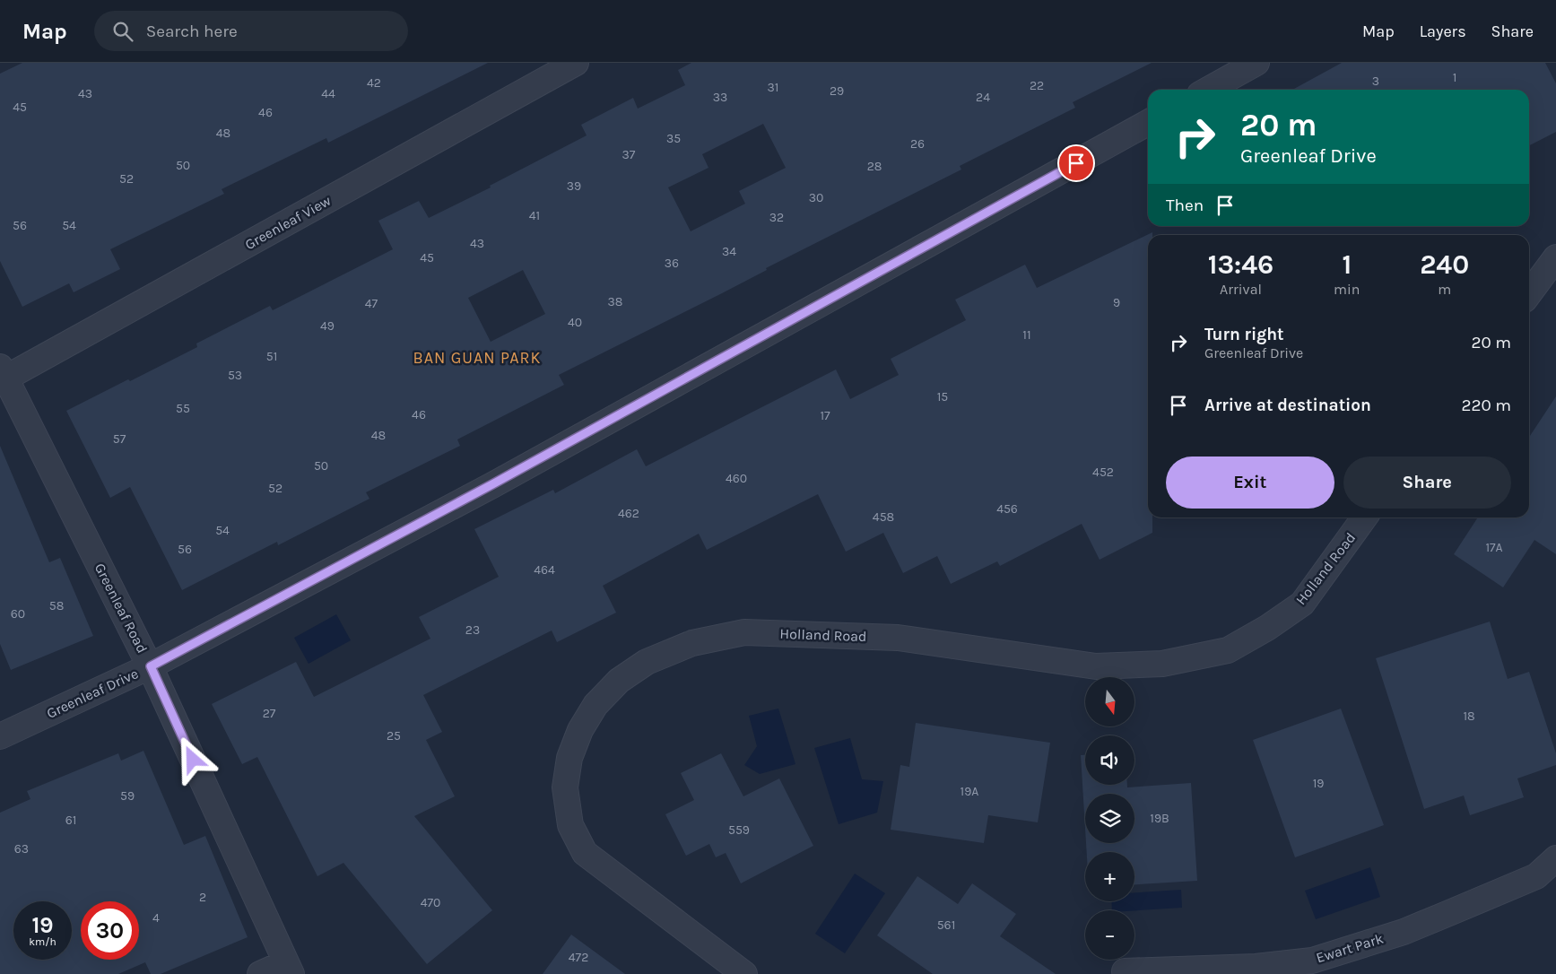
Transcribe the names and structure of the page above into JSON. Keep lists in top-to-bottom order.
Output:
{
  "streets": {
    "street": [
      "Greenleaf View",
      "Holland Road",
      "Greenleaf Road",
      "Greenleaf Drive",
      "Ewart Park"
    ]
  },
  "crossings": [
    ["Greenleaf View", "Greenleaf Road"],
    ["Greenleaf Road", "Greenleaf Drive"]
  ],
  "districts": ["BAN GUAN PARK"],
  "house_numbers": [
    "1",
    "3",
    "42",
    "22",
    "31",
    "29",
    "43",
    "44",
    "33",
    "24",
    "45",
    "46",
    "48",
    "35",
    "26",
    "37",
    "50",
    "28",
    "52",
    "39",
    "30",
    "41",
    "32",
    "56",
    "54",
    "43",
    "34",
    "45",
    "36",
    "38",
    "9",
    "47",
    "40",
    "49",
    "11",
    "51",
    "53",
    "15",
    "55",
    "46",
    "17",
    "48",
    "57",
    "50",
    "452",
    "460",
    "52",
    "456",
    "462",
    "458",
    "54",
    "17A",
    "56",
    "464",
    "58",
    "60",
    "23",
    "27",
    "18",
    "25",
    "19",
    "19A",
    "59",
    "19B",
    "61",
    "559",
    "63",
    "2",
    "470",
    "4",
    "561",
    "472"
  ],
  "north": "bottom",
  "page": {
    "header": "Map",
    "search": "Search here",
    "nav": ["Map", "Layers", "Share"],
    "turn": ["20 m", "Greenleaf Drive"],
    "then": "Then",
    "eta": [
      "13:46",
      "Arrival",
      "1",
      "min",
      "240",
      "m"
    ],
    "list": [
      {
        "name": "Turn right",
        "note": "Greenleaf Drive",
        "value": "20 m"
      },
      {
        "name": "Arrive at destination",
        "value": "220 m"
      }
    ],
    "buttons": ["Exit", "Share"],
    "map_buttons": ["+", "−"],
    "speed": "19 km/h",
    "limit": "30"
  }
}
